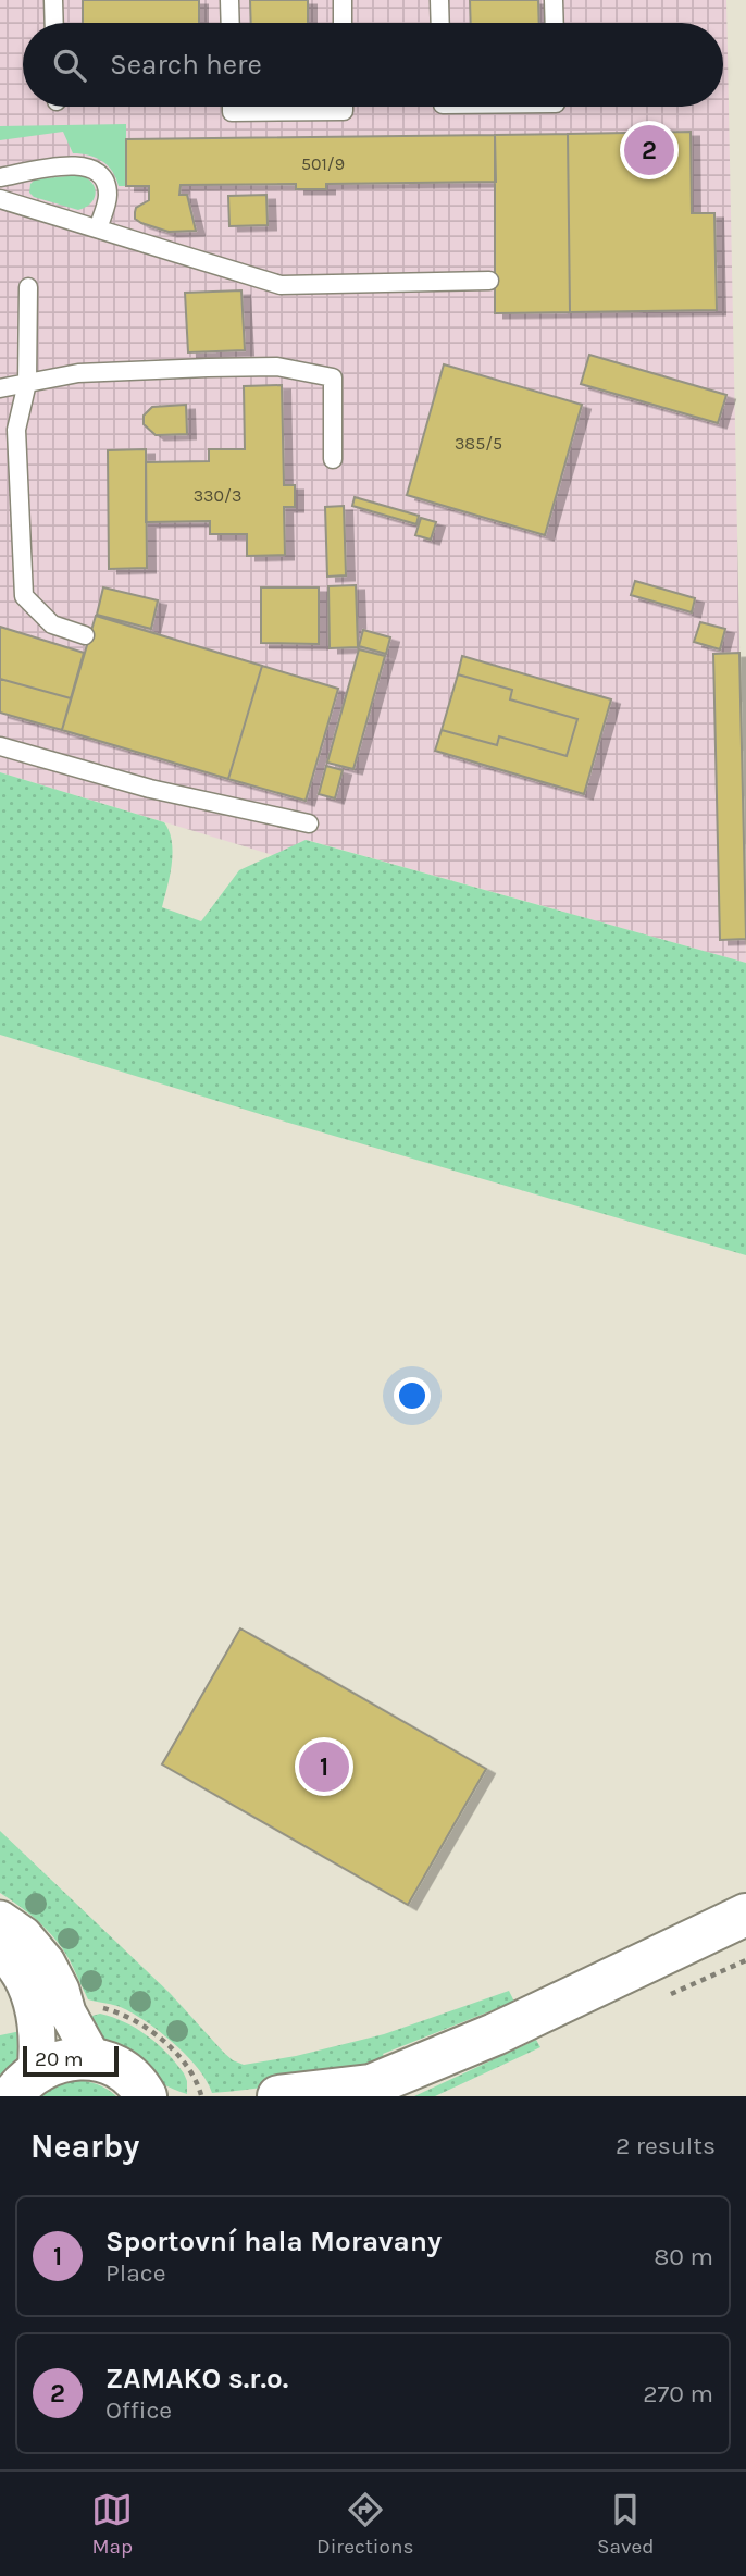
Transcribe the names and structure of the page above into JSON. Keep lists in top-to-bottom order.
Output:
{
  "house_numbers": ["501/9", "385/5", "330/3"],
  "scale_bar": "20 m",
  "page": {
    "search": "Search here",
    "pins": ["2", "1"],
    "scale": "20 m",
    "heading": ["Nearby", "2 results"],
    "list": [
      {
        "mark": "1",
        "name": "Sportovní hala Moravany",
        "note": "Place",
        "value": "80 m"
      },
      {
        "mark": "2",
        "name": "ZAMAKO s.r.o.",
        "note": "Office",
        "value": "270 m"
      }
    ],
    "nav": ["Map", "Directions", "Saved"]
  }
}
